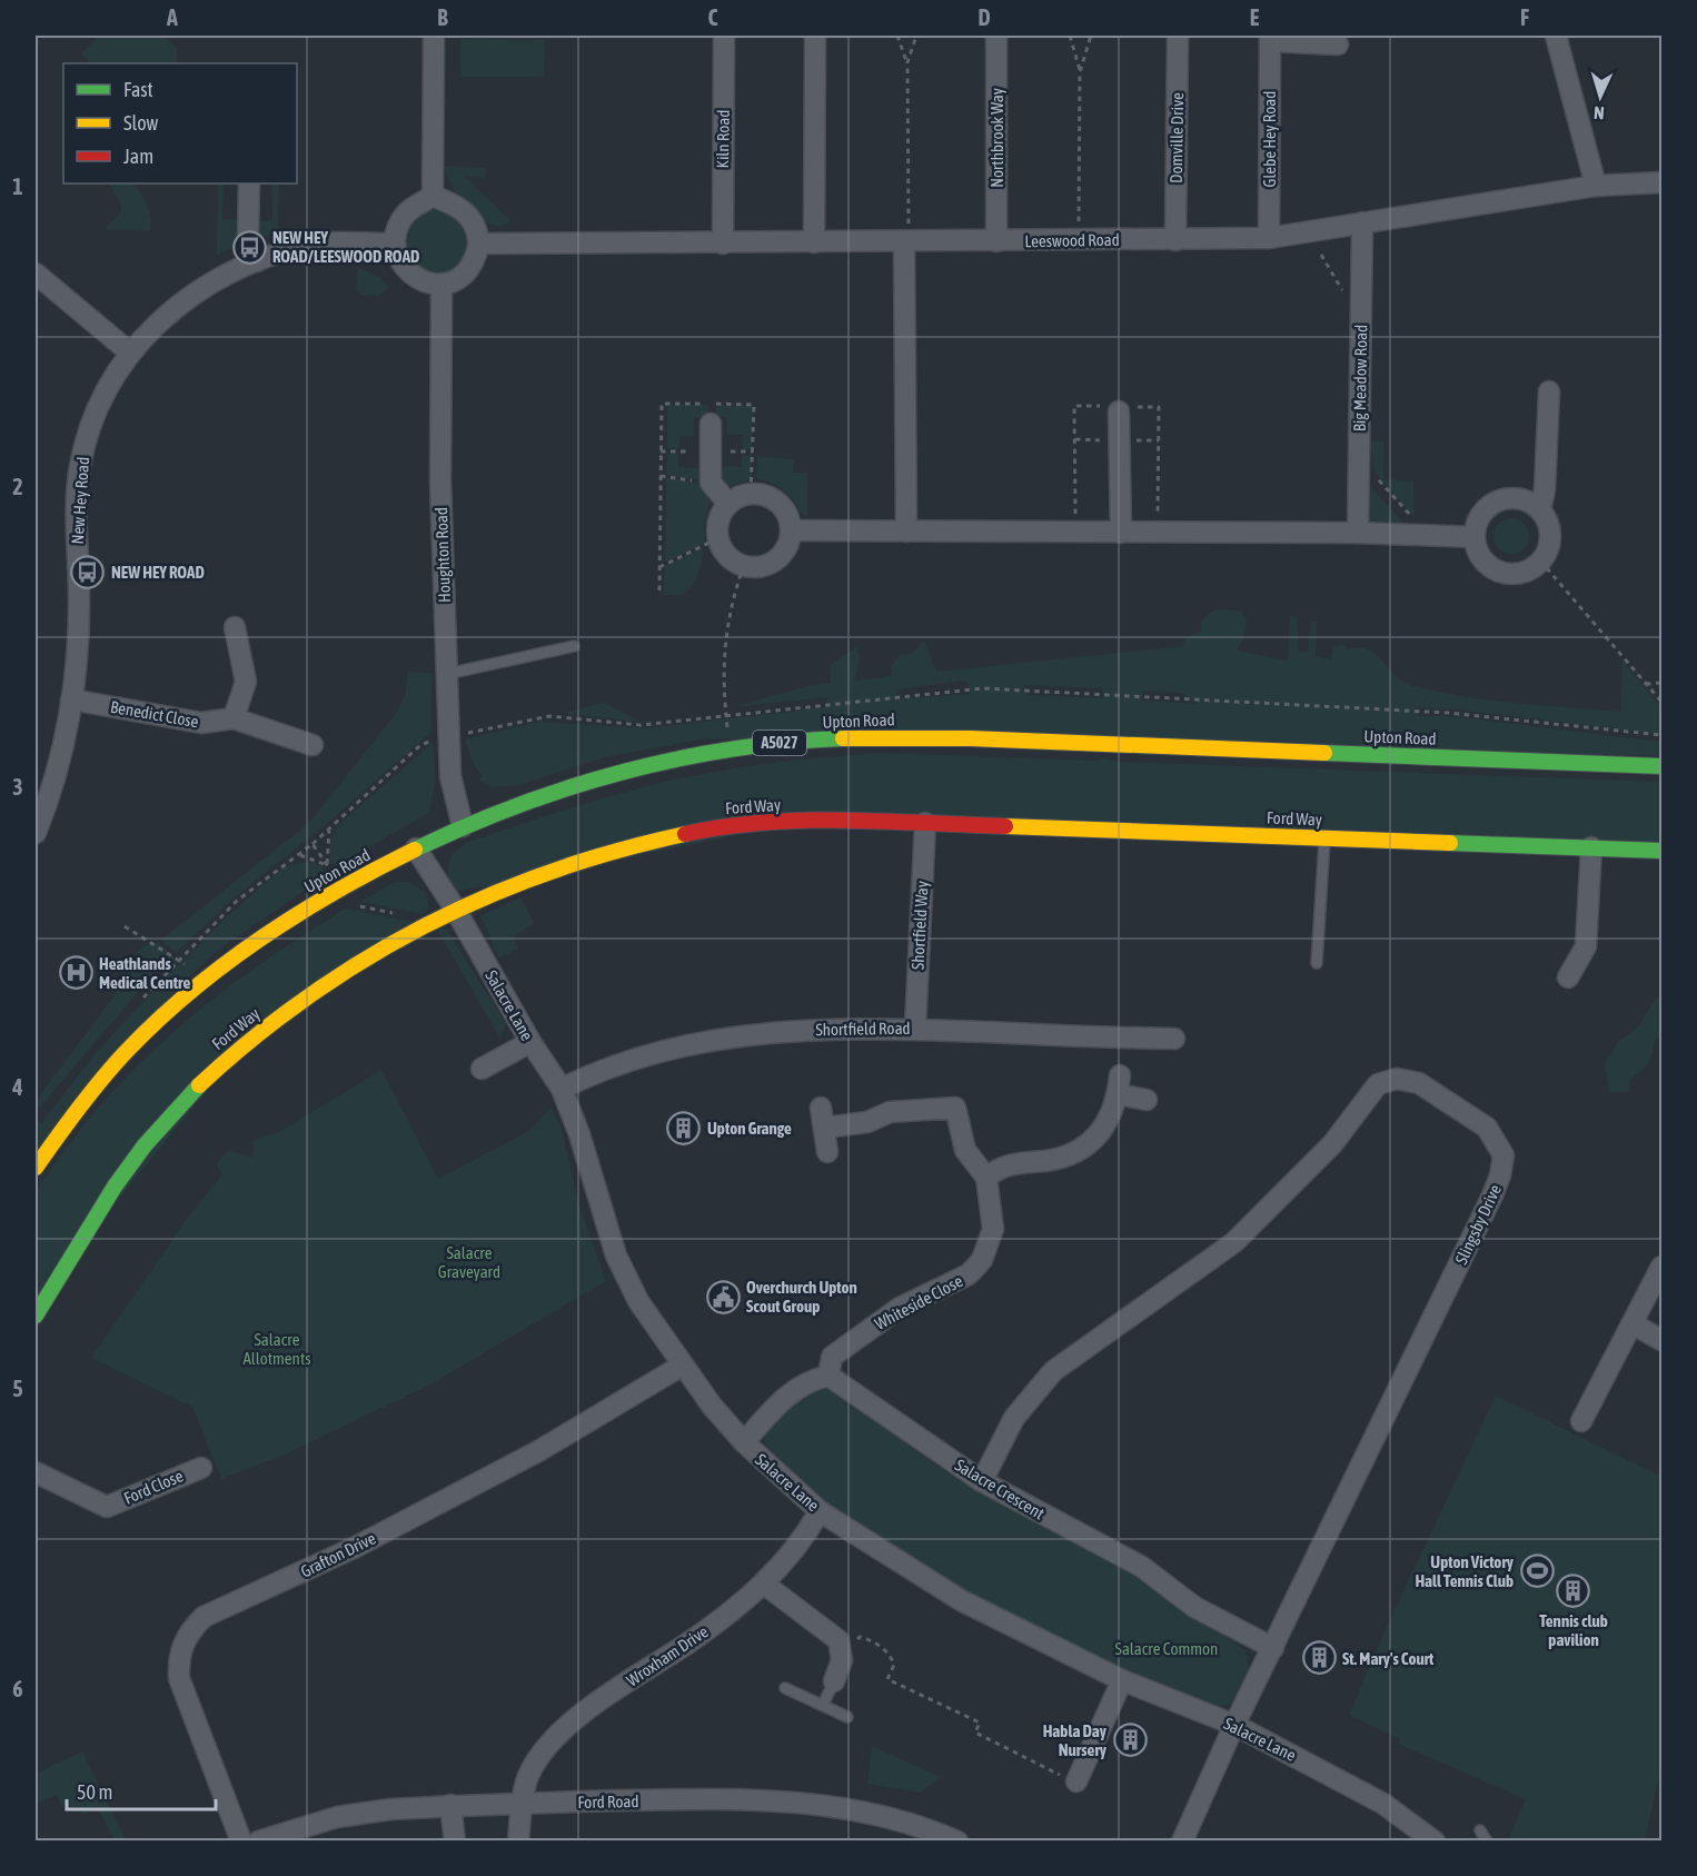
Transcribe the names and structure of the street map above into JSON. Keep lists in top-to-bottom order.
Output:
{
  "streets": {
    "street": [
      "Northbrook Way",
      "Domville Drive",
      "Kiln Road",
      "Glebe Hey Road",
      "Leeswood Road",
      "Big Meadow Road",
      "New Hey Road",
      "Houghton Road",
      "Benedict Close",
      "Upton Road",
      "A5027",
      "Ford Way",
      "Shortfield Way",
      "Salacre Lane",
      "Shortfield Road",
      "Slingsby Drive",
      "Whiteside Close",
      "Ford Close",
      "Salacre Crescent",
      "Grafton Drive",
      "Wroxham Drive",
      "Ford Road"
    ]
  },
  "crossings": [
    ["Northbrook Way", "Leeswood Road"],
    ["Domville Drive", "Leeswood Road"],
    ["Kiln Road", "Leeswood Road"],
    ["Glebe Hey Road", "Leeswood Road"],
    ["Leeswood Road", "Big Meadow Road"],
    ["Leeswood Road", "New Hey Road"],
    ["Leeswood Road", "Houghton Road"],
    ["New Hey Road", "Houghton Road"],
    ["New Hey Road", "Benedict Close"],
    ["Houghton Road", "Upton Road"],
    ["Upton Road", "Salacre Lane"],
    ["Ford Way", "Shortfield Way"],
    ["Ford Way", "Salacre Lane"],
    ["Shortfield Way", "Shortfield Road"],
    ["Salacre Lane", "Shortfield Road"],
    ["Salacre Lane", "Slingsby Drive"],
    ["Salacre Lane", "Grafton Drive"],
    ["Salacre Lane", "Wroxham Drive"],
    ["Slingsby Drive", "Salacre Crescent"],
    ["Whiteside Close", "Salacre Crescent"],
    ["Wroxham Drive", "Ford Road"]
  ],
  "parks": ["Salacre Graveyard", "Salacre Allotments", "Salacre Common"],
  "places": {
    "bus stop": ["NEW HEY ROAD/LEESWOOD ROAD", "NEW HEY ROAD"],
    "hospital": ["Heathlands Medical Centre"],
    "building": [
      "Upton Grange",
      "Tennis club pavilion",
      "St. Mary's Court",
      "Habla Day Nursery"
    ],
    "public building": ["Overchurch Upton Scout Group"],
    "sports": ["Upton Victory Hall Tennis Club"]
  },
  "legend": ["Fast", "Slow", "Jam"],
  "scale_bar": "50 m",
  "north": "bottom",
  "grid": {
    "columns": [
      "A",
      "B",
      "C",
      "D",
      "E",
      "F"
    ],
    "rows": [
      "1",
      "2",
      "3",
      "4",
      "5",
      "6"
    ]
  }
}
